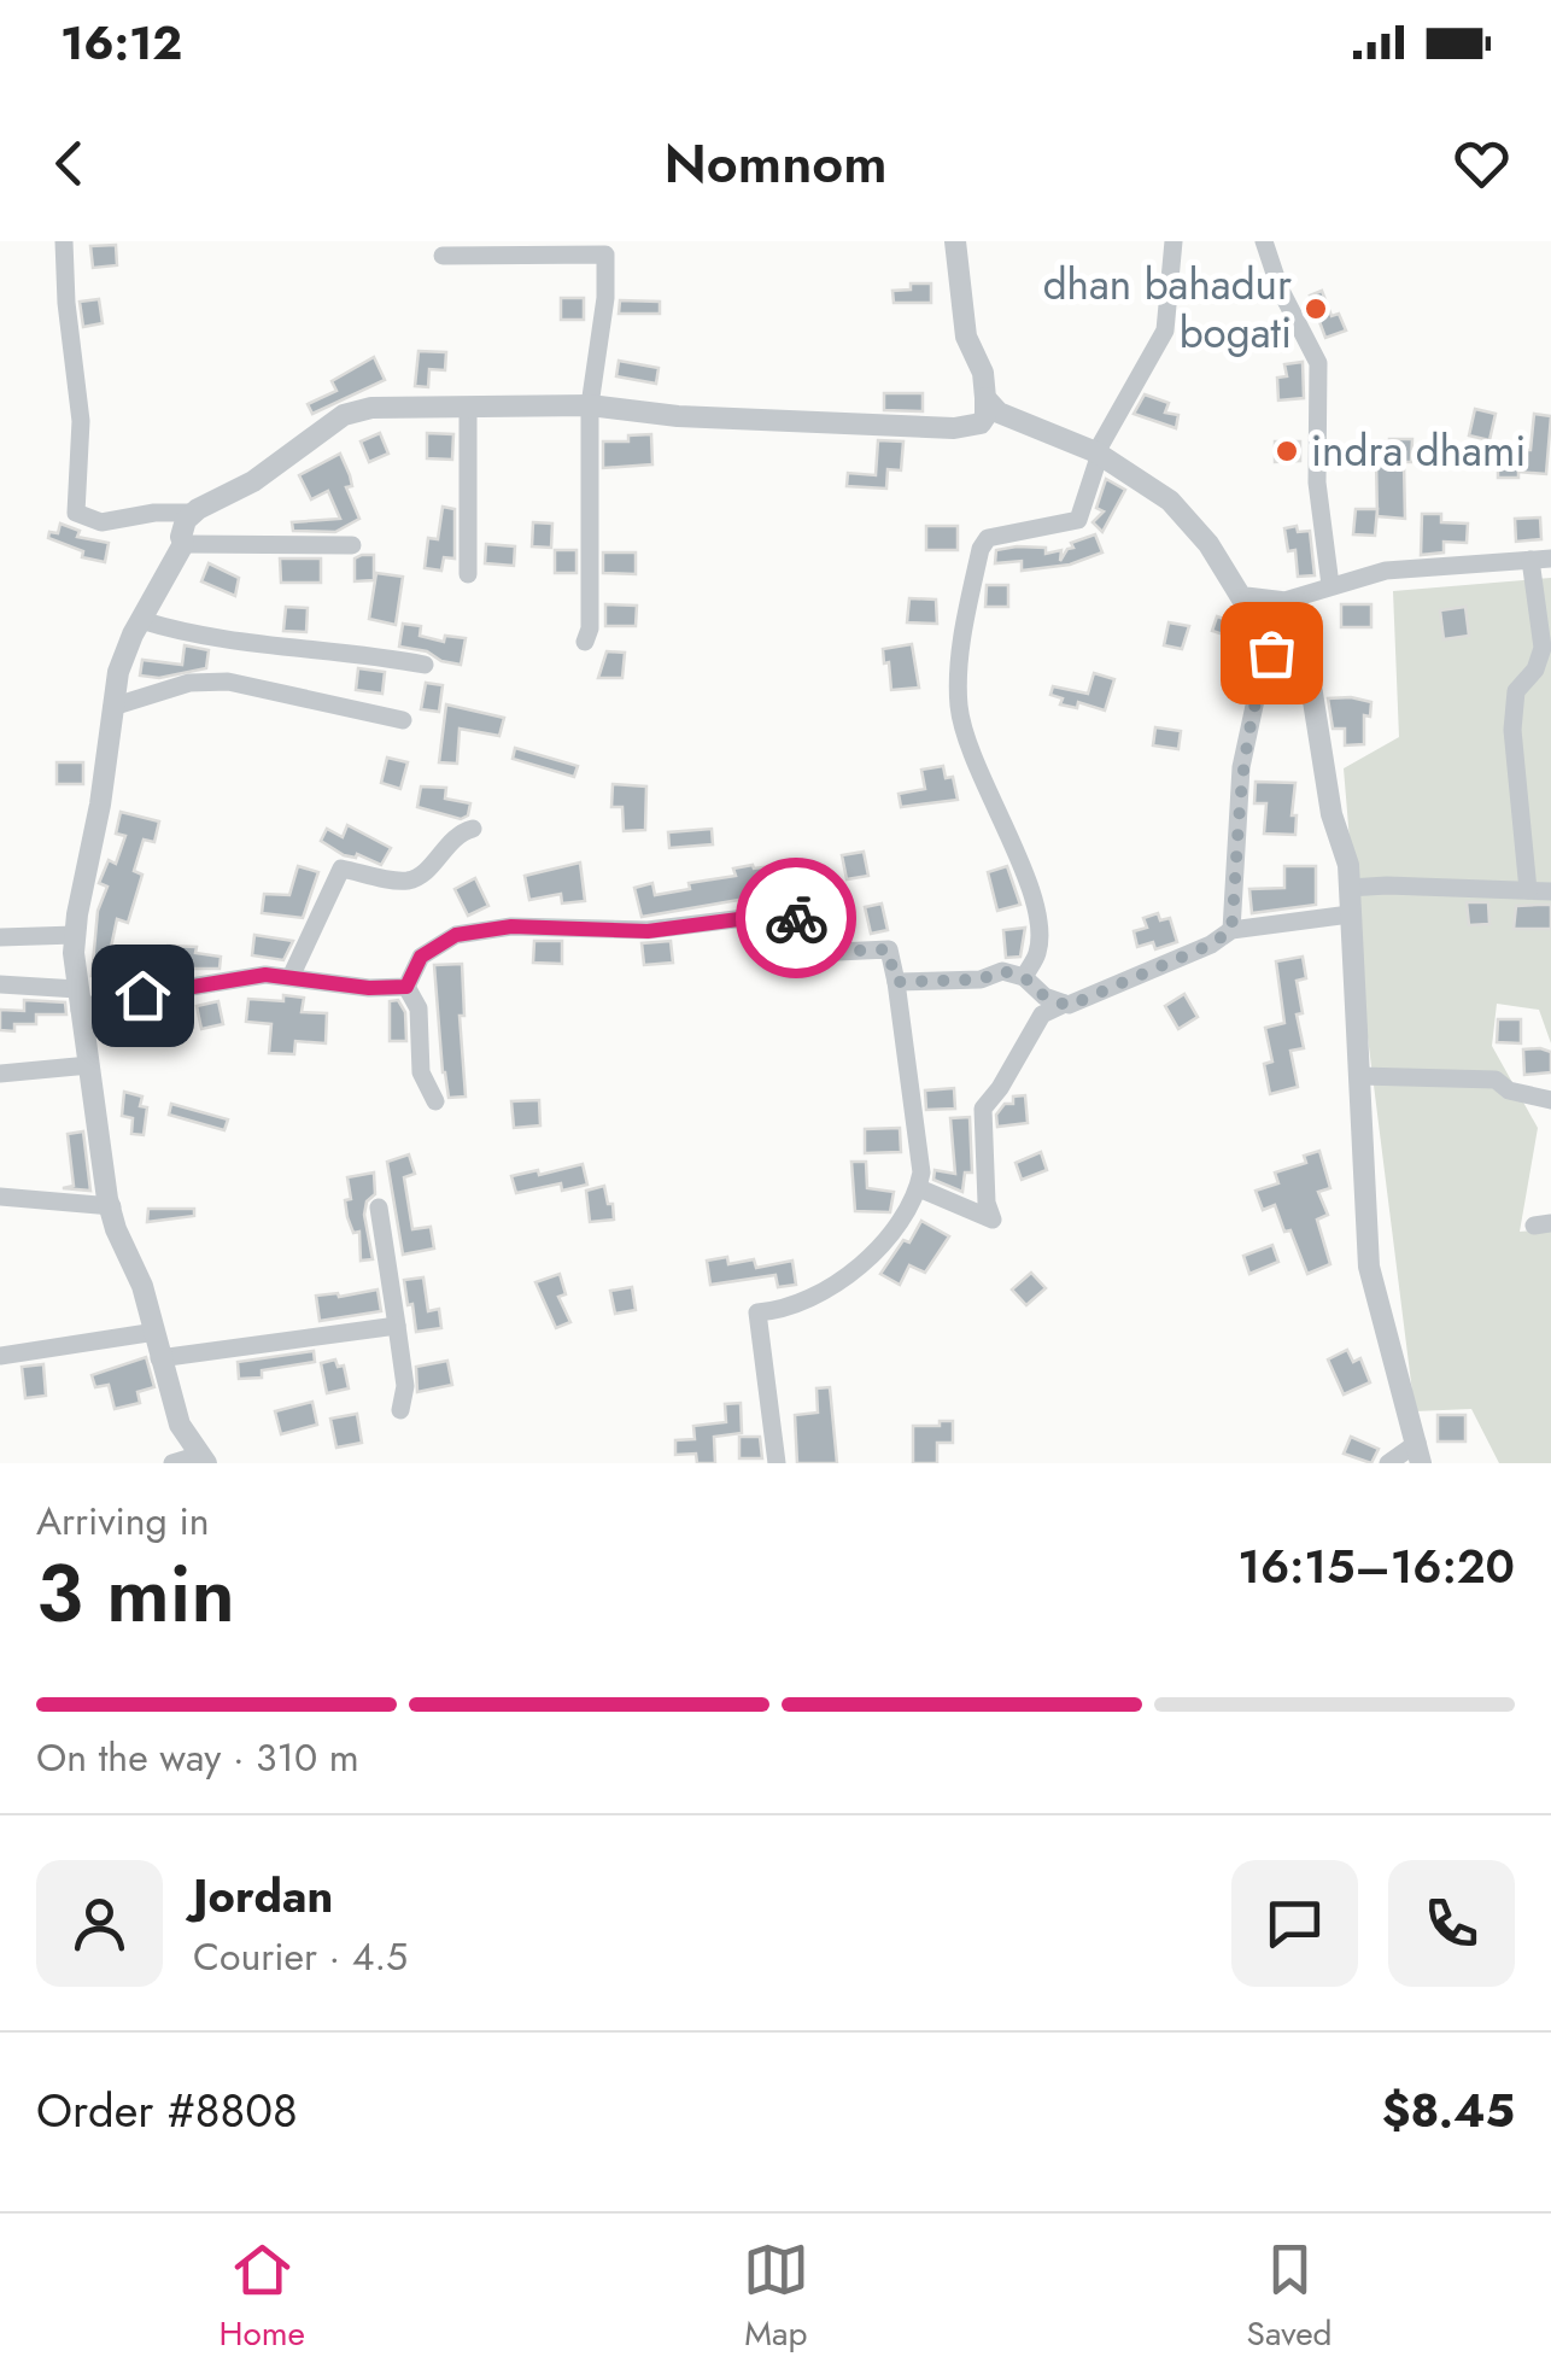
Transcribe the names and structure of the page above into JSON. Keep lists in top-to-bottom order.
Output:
{
  "places": ["dhan bahadur bogati", "indra dhami"],
  "page": {
    "status": "16:12",
    "header": "Nomnom",
    "heading": ["3 min", "Arriving in", "16:15–16:20"],
    "panel": [
      "Jordan",
      "Courier · 4.5",
      "Order #8808",
      "$8.45"
    ],
    "bar": "On the way · 310 m",
    "tabs": ["Home", "Map", "Saved"]
  }
}
